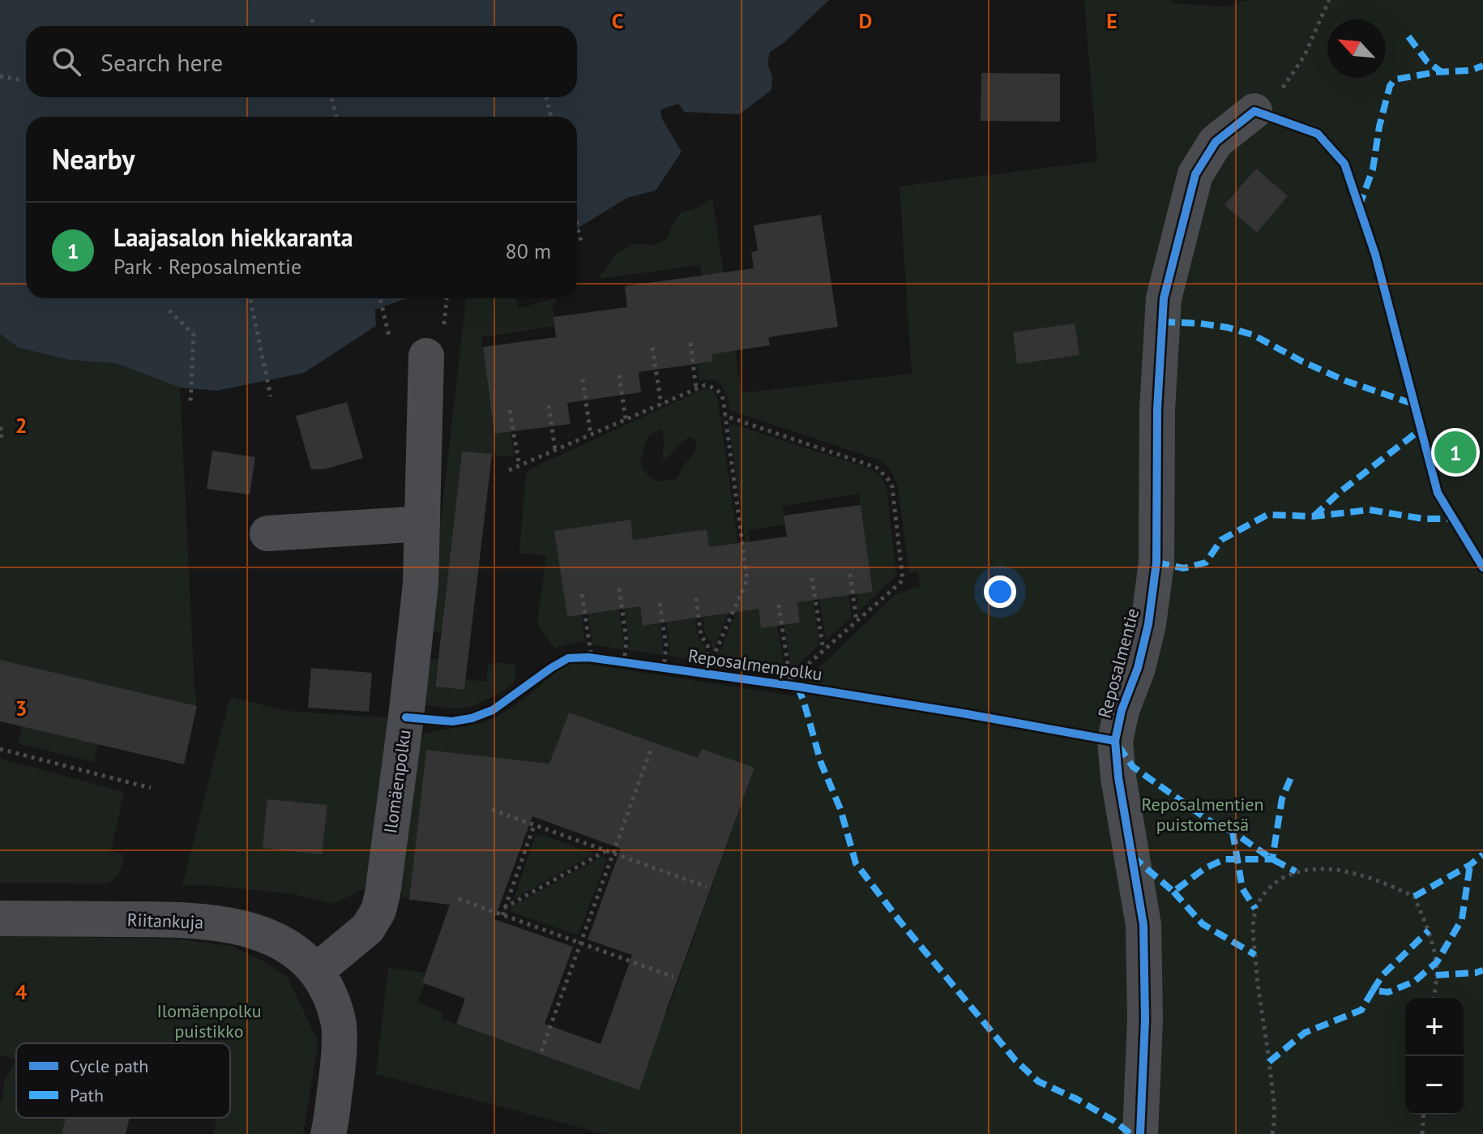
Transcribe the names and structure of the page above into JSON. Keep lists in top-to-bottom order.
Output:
{
  "streets": {
    "street": ["Reposalmentie", "Ilomäenpolku", "Riitankuja"],
    "cycle path": ["Reposalmenpolku"]
  },
  "crossings": [
    ["Ilomäenpolku", "Riitankuja"]
  ],
  "parks": ["Reposalmentien puistometsä", "Ilomäenpolku puistikko"],
  "legend": ["Cycle path", "Path"],
  "north": "top left",
  "page": {
    "search": "Search here",
    "heading": "Nearby",
    "list": [
      {
        "mark": "1",
        "name": "Laajasalon hiekkaranta",
        "note": "Park · Reposalmentie",
        "value": "80 m"
      }
    ],
    "pins": "1",
    "map_buttons": ["+", "−"]
  },
  "grid": {
    "columns": ["C", "D", "E"],
    "rows": ["2", "3", "4"]
  }
}
